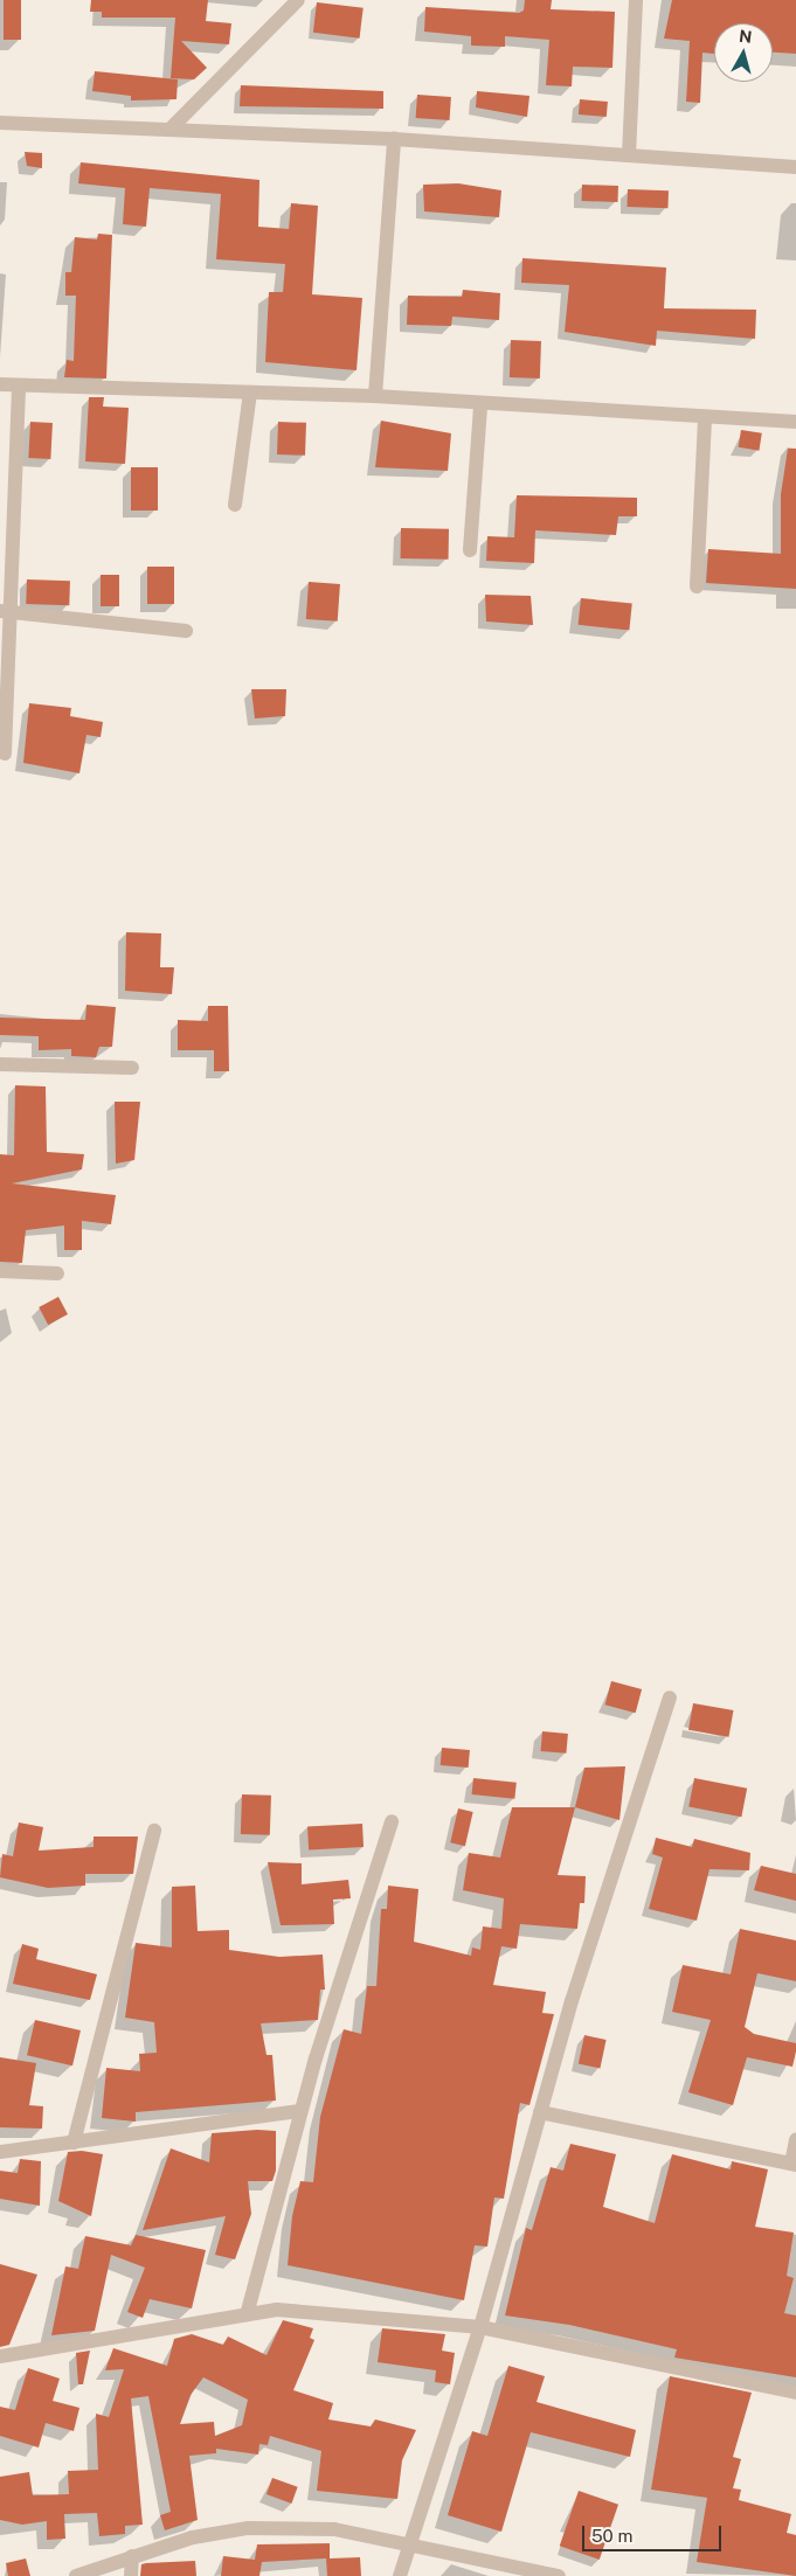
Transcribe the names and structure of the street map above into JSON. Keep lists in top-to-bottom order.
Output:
{
  "scale_bar": "50 m",
  "north": "top"
}
